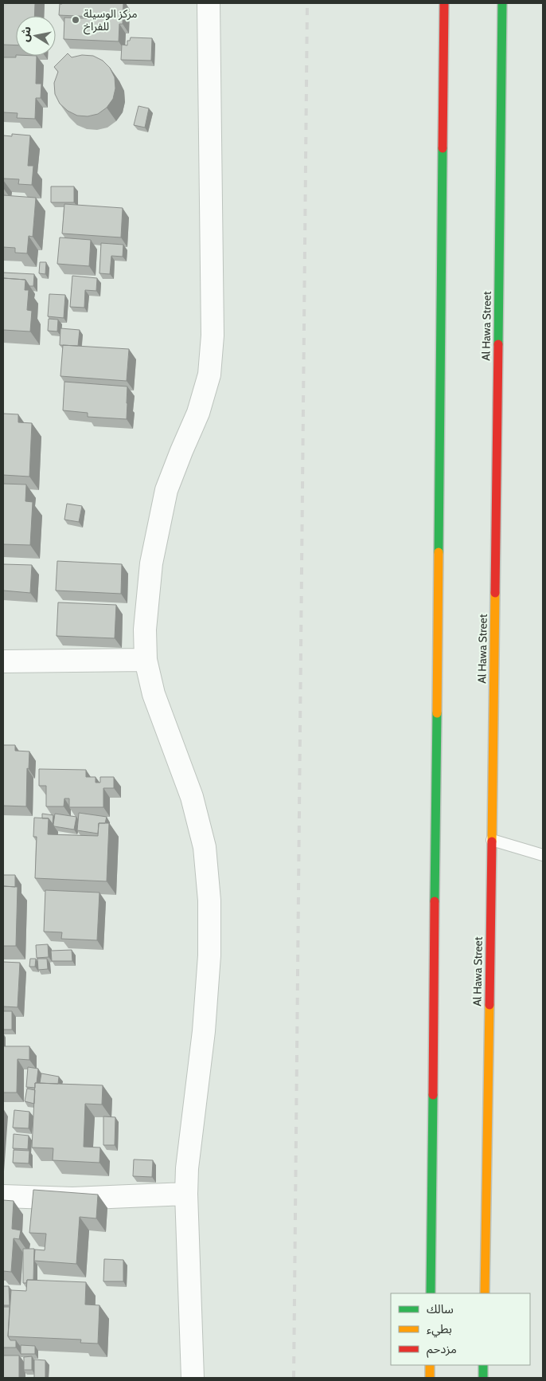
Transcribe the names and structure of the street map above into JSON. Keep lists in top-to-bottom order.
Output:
{
  "streets": {
    "highway": ["Al Hawa Street"]
  },
  "places": ["مركز الوسيلة للفراخ"],
  "legend": ["سالك", "بطيء", "مزدحم"],
  "north": "left"
}
